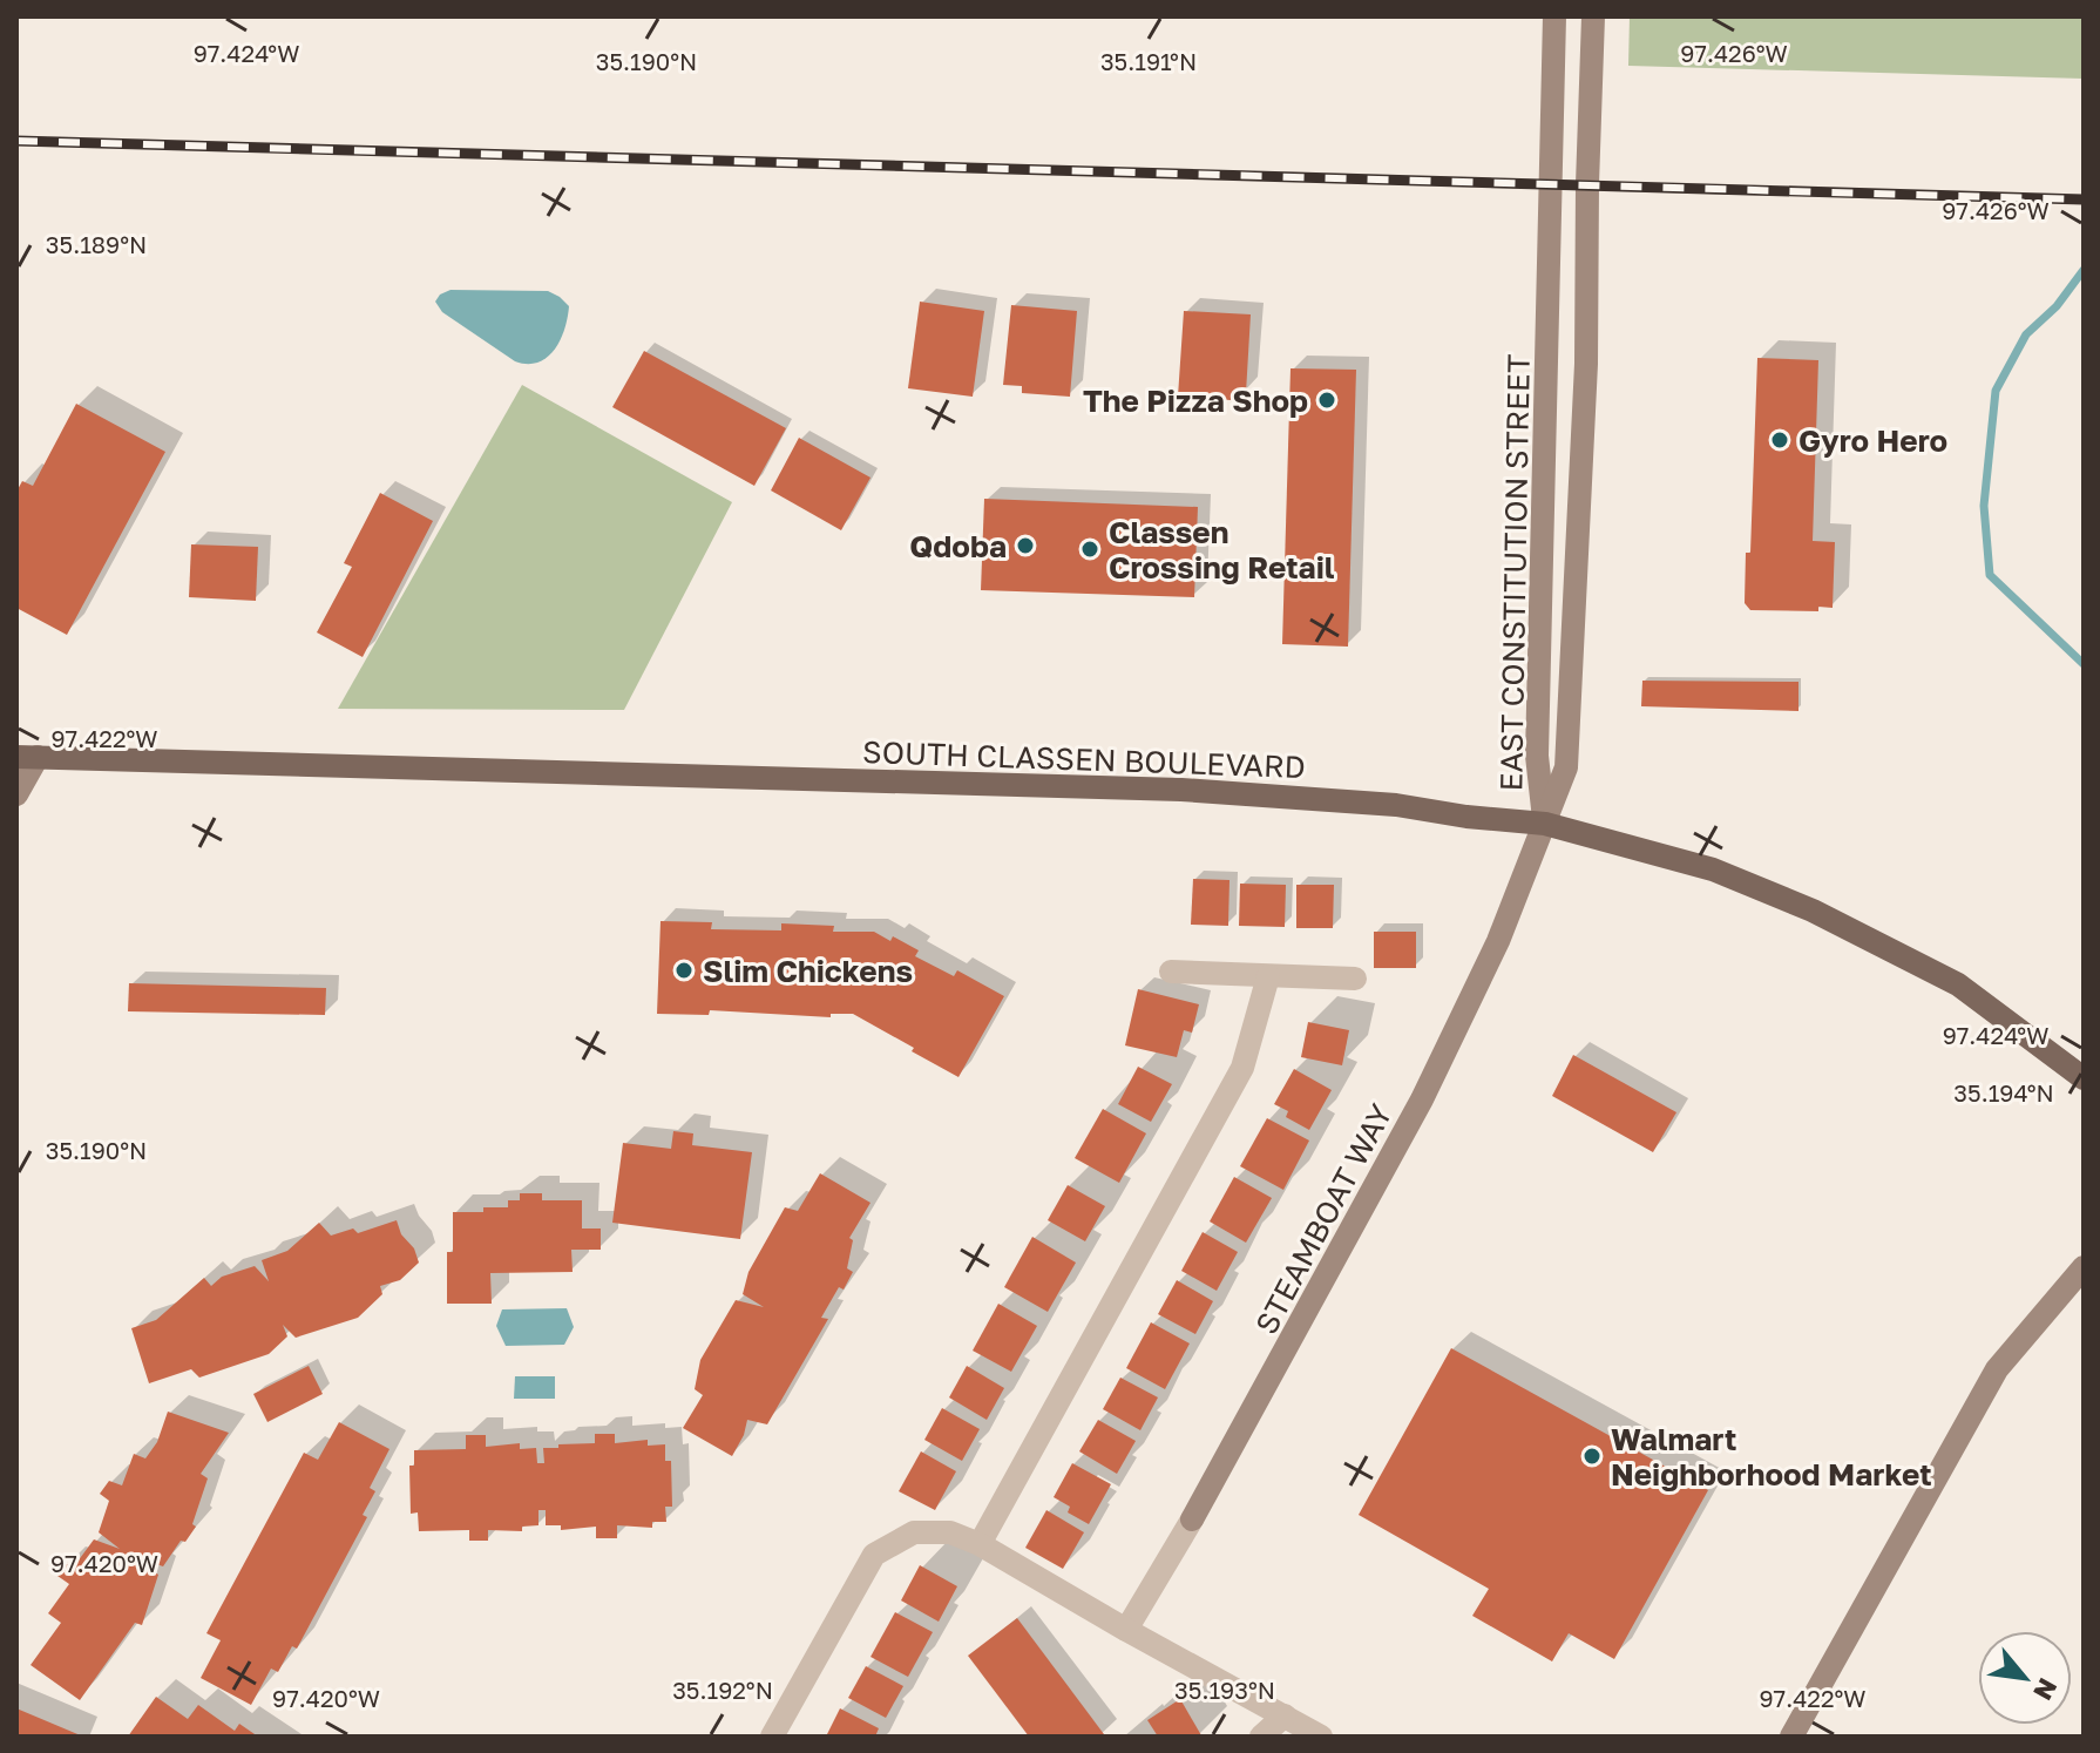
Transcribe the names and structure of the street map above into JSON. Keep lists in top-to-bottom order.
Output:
{
  "streets": {
    "main road": ["EAST CONSTITUTION STREET", "SOUTH CLASSEN BOULEVARD", "STEAMBOAT WAY"]
  },
  "crossings": [
    ["EAST CONSTITUTION STREET", "SOUTH CLASSEN BOULEVARD"],
    ["EAST CONSTITUTION STREET", "STEAMBOAT WAY"],
    ["SOUTH CLASSEN BOULEVARD", "STEAMBOAT WAY"]
  ],
  "places": [
    "The Pizza Shop",
    "Gyro Hero",
    "Qdoba",
    "Classen Crossing Retail",
    "Slim Chickens",
    "Walmart Neighborhood Market"
  ],
  "north": "bottom right",
  "coordinates": [
    "97.426°W",
    "97.424°W",
    "35.190°N",
    "35.191°N",
    "35.189°N",
    "97.422°W",
    "35.194°N",
    "97.420°W",
    "35.192°N",
    "35.193°N"
  ]
}
